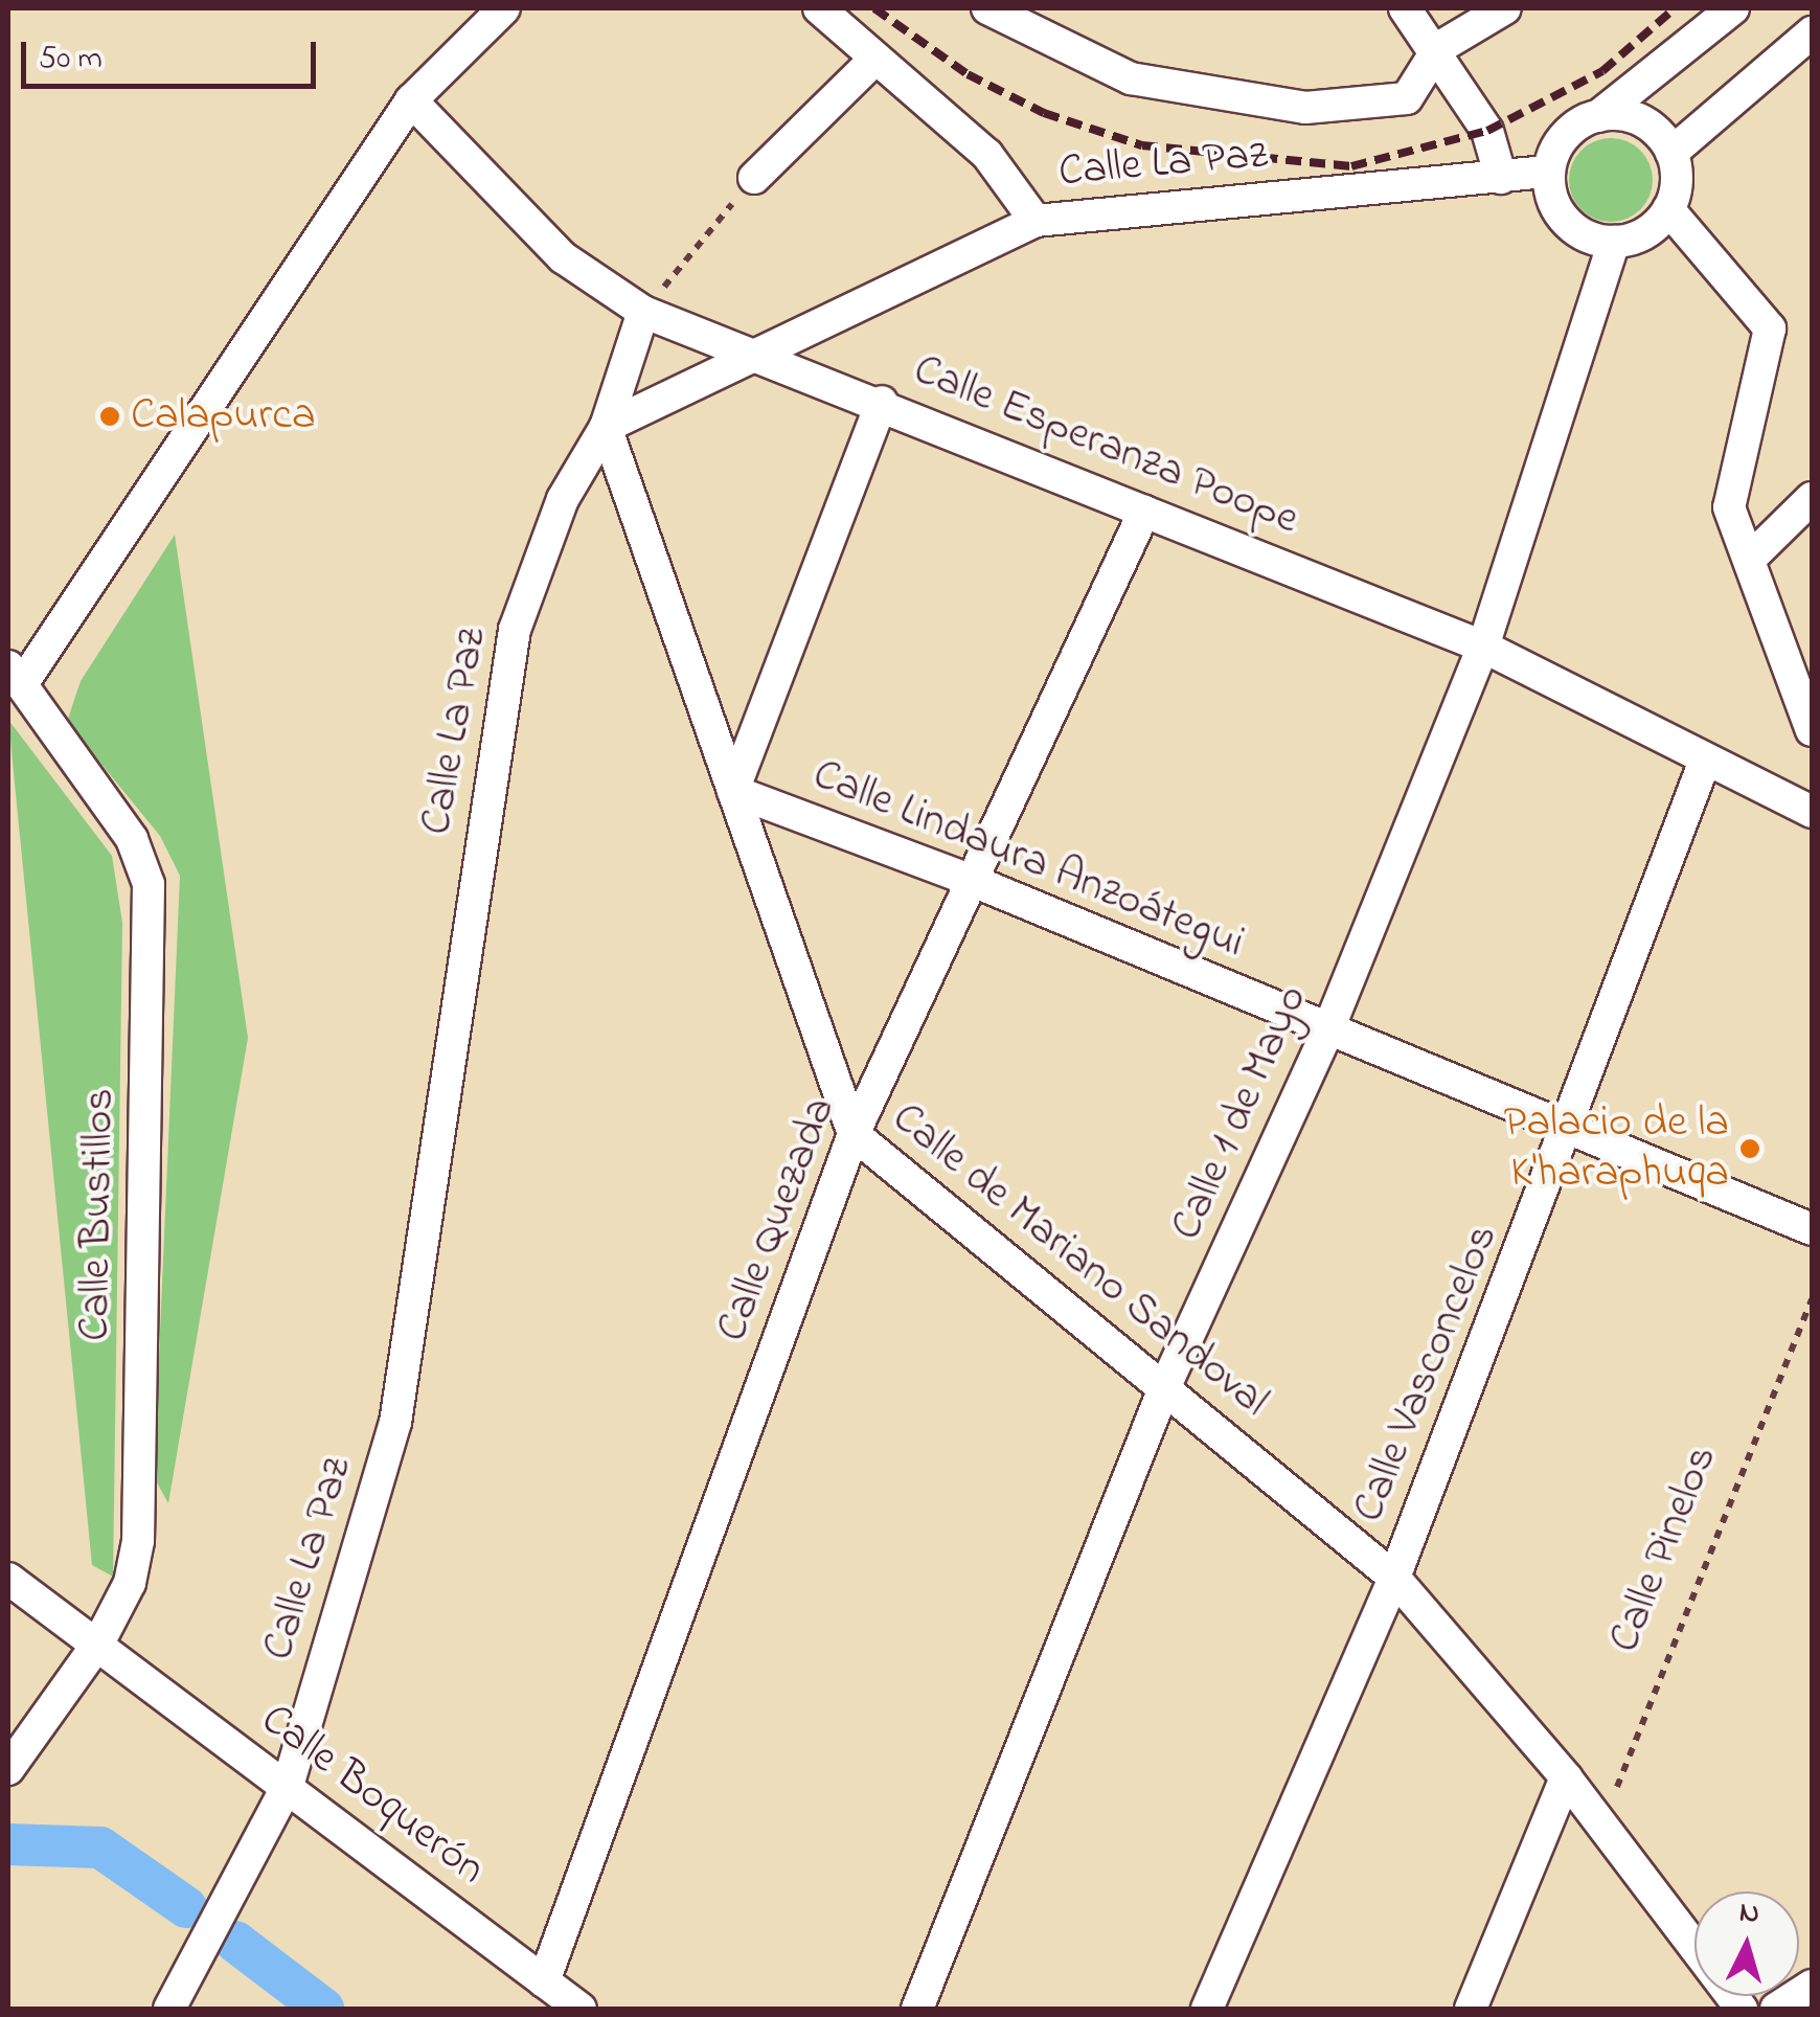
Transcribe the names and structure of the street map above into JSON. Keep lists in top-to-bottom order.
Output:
{
  "streets": {
    "street": [
      "Calle La Paz",
      "Calle Esperanza Poope",
      "Calle Lindaura Anzoátegui",
      "Calle 1 de Mayo",
      "Calle Bustillos",
      "Calle Quezada",
      "Calle de Mariano Sandoval",
      "Calle Vasconcelos",
      "Calle Boquerón"
    ],
    "path": ["Calle Pinelos"]
  },
  "crossings": [
    ["Calle La Paz", "Calle Esperanza Poope"],
    ["Calle La Paz", "Calle 1 de Mayo"],
    ["Calle La Paz", "Calle de Mariano Sandoval"],
    ["Calle La Paz", "Calle Boquerón"],
    ["Calle Esperanza Poope", "Calle 1 de Mayo"],
    ["Calle Esperanza Poope", "Calle Quezada"],
    ["Calle Esperanza Poope", "Calle Vasconcelos"],
    ["Calle Lindaura Anzoátegui", "Calle 1 de Mayo"],
    ["Calle Lindaura Anzoátegui", "Calle Quezada"],
    ["Calle Lindaura Anzoátegui", "Calle de Mariano Sandoval"],
    ["Calle Lindaura Anzoátegui", "Calle Vasconcelos"],
    ["Calle 1 de Mayo", "Calle de Mariano Sandoval"],
    ["Calle Bustillos", "Calle Boquerón"],
    ["Calle Quezada", "Calle de Mariano Sandoval"],
    ["Calle Quezada", "Calle Boquerón"],
    ["Calle de Mariano Sandoval", "Calle Vasconcelos"],
    ["Calle de Mariano Sandoval", "Calle Pinelos"]
  ],
  "places": ["Calapurca", "Palacio de la K'haraphuqa"],
  "scale_bar": "50 m",
  "north": "top"
}
